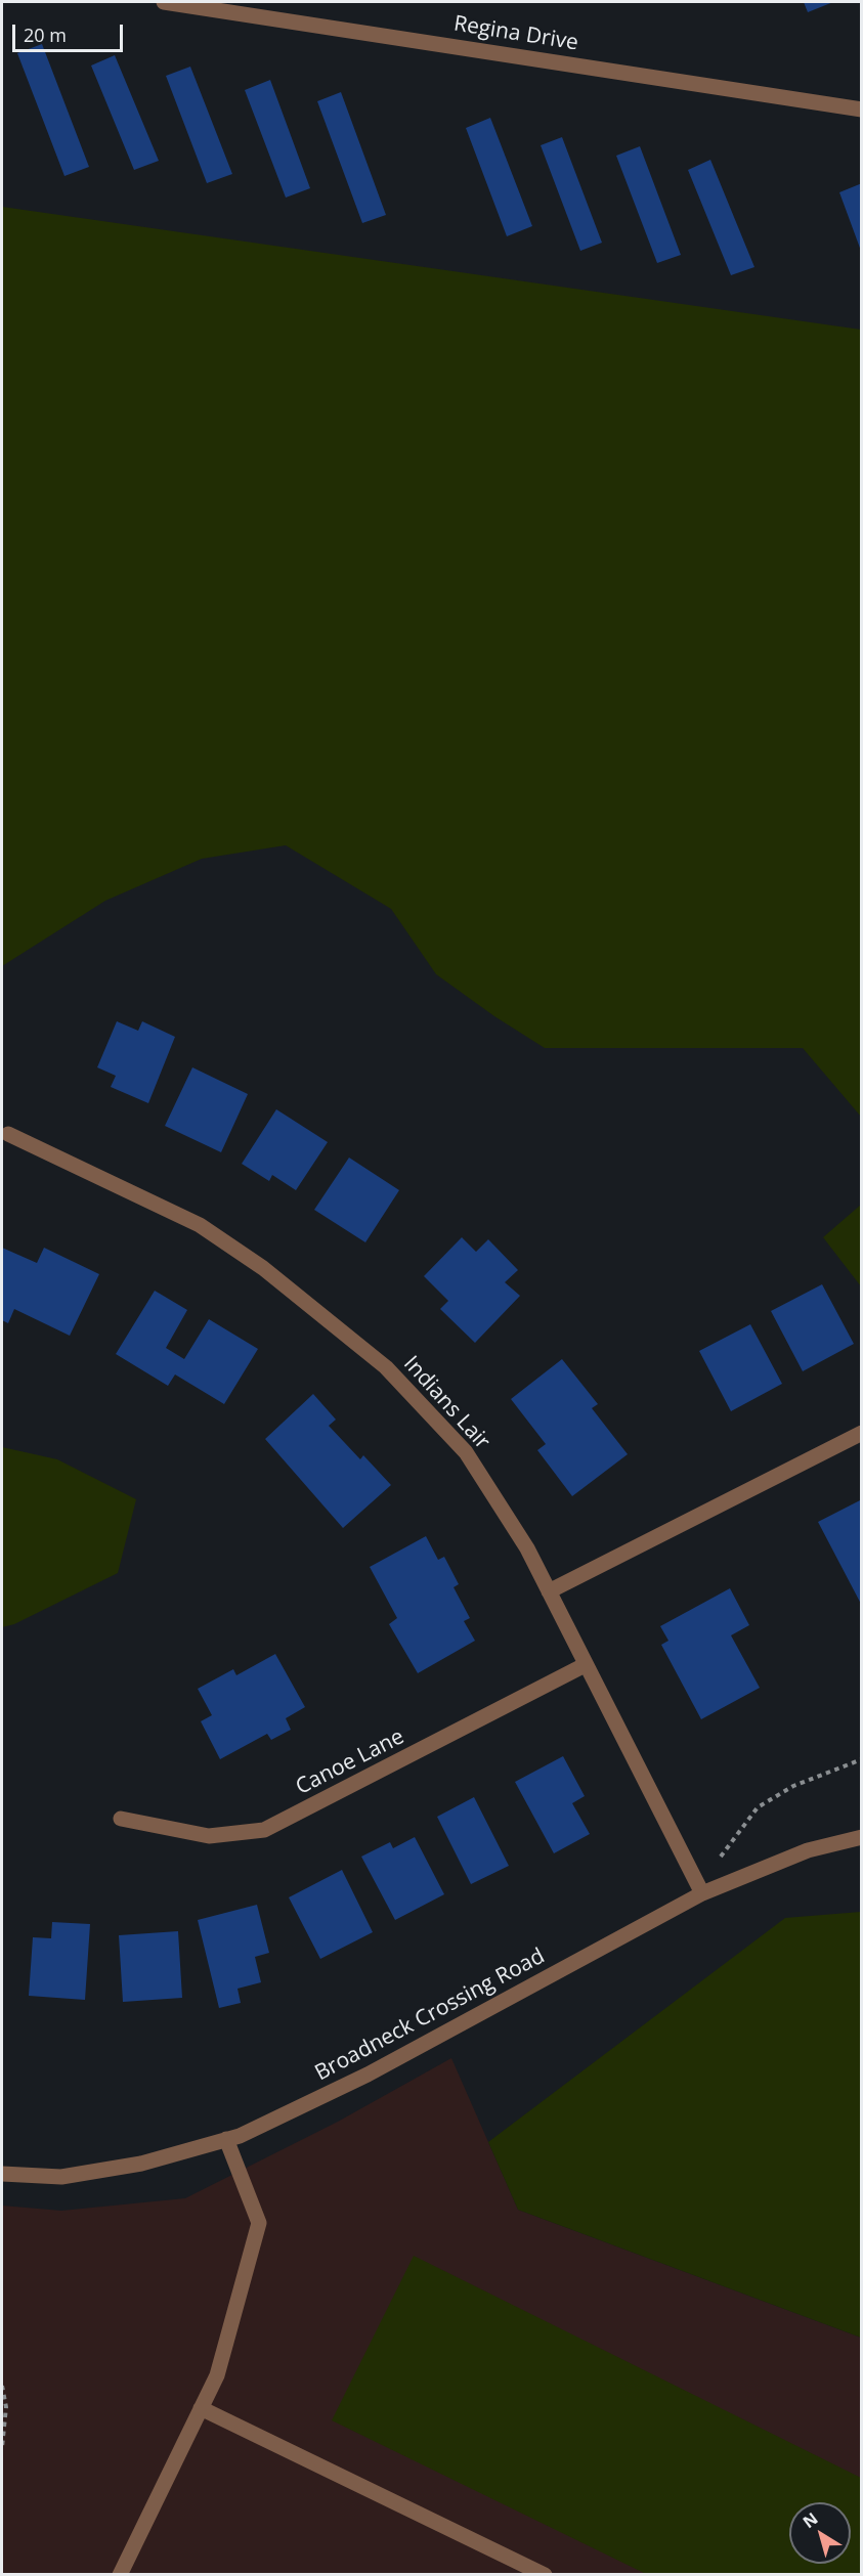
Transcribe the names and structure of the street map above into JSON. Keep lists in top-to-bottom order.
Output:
{
  "streets": {
    "street": [
      "Regina Drive",
      "Indians Lair",
      "Canoe Lane",
      "Broadneck Crossing Road"
    ]
  },
  "crossings": [
    ["Indians Lair", "Canoe Lane"],
    ["Indians Lair", "Broadneck Crossing Road"]
  ],
  "scale_bar": "20 m",
  "north": "top left"
}
